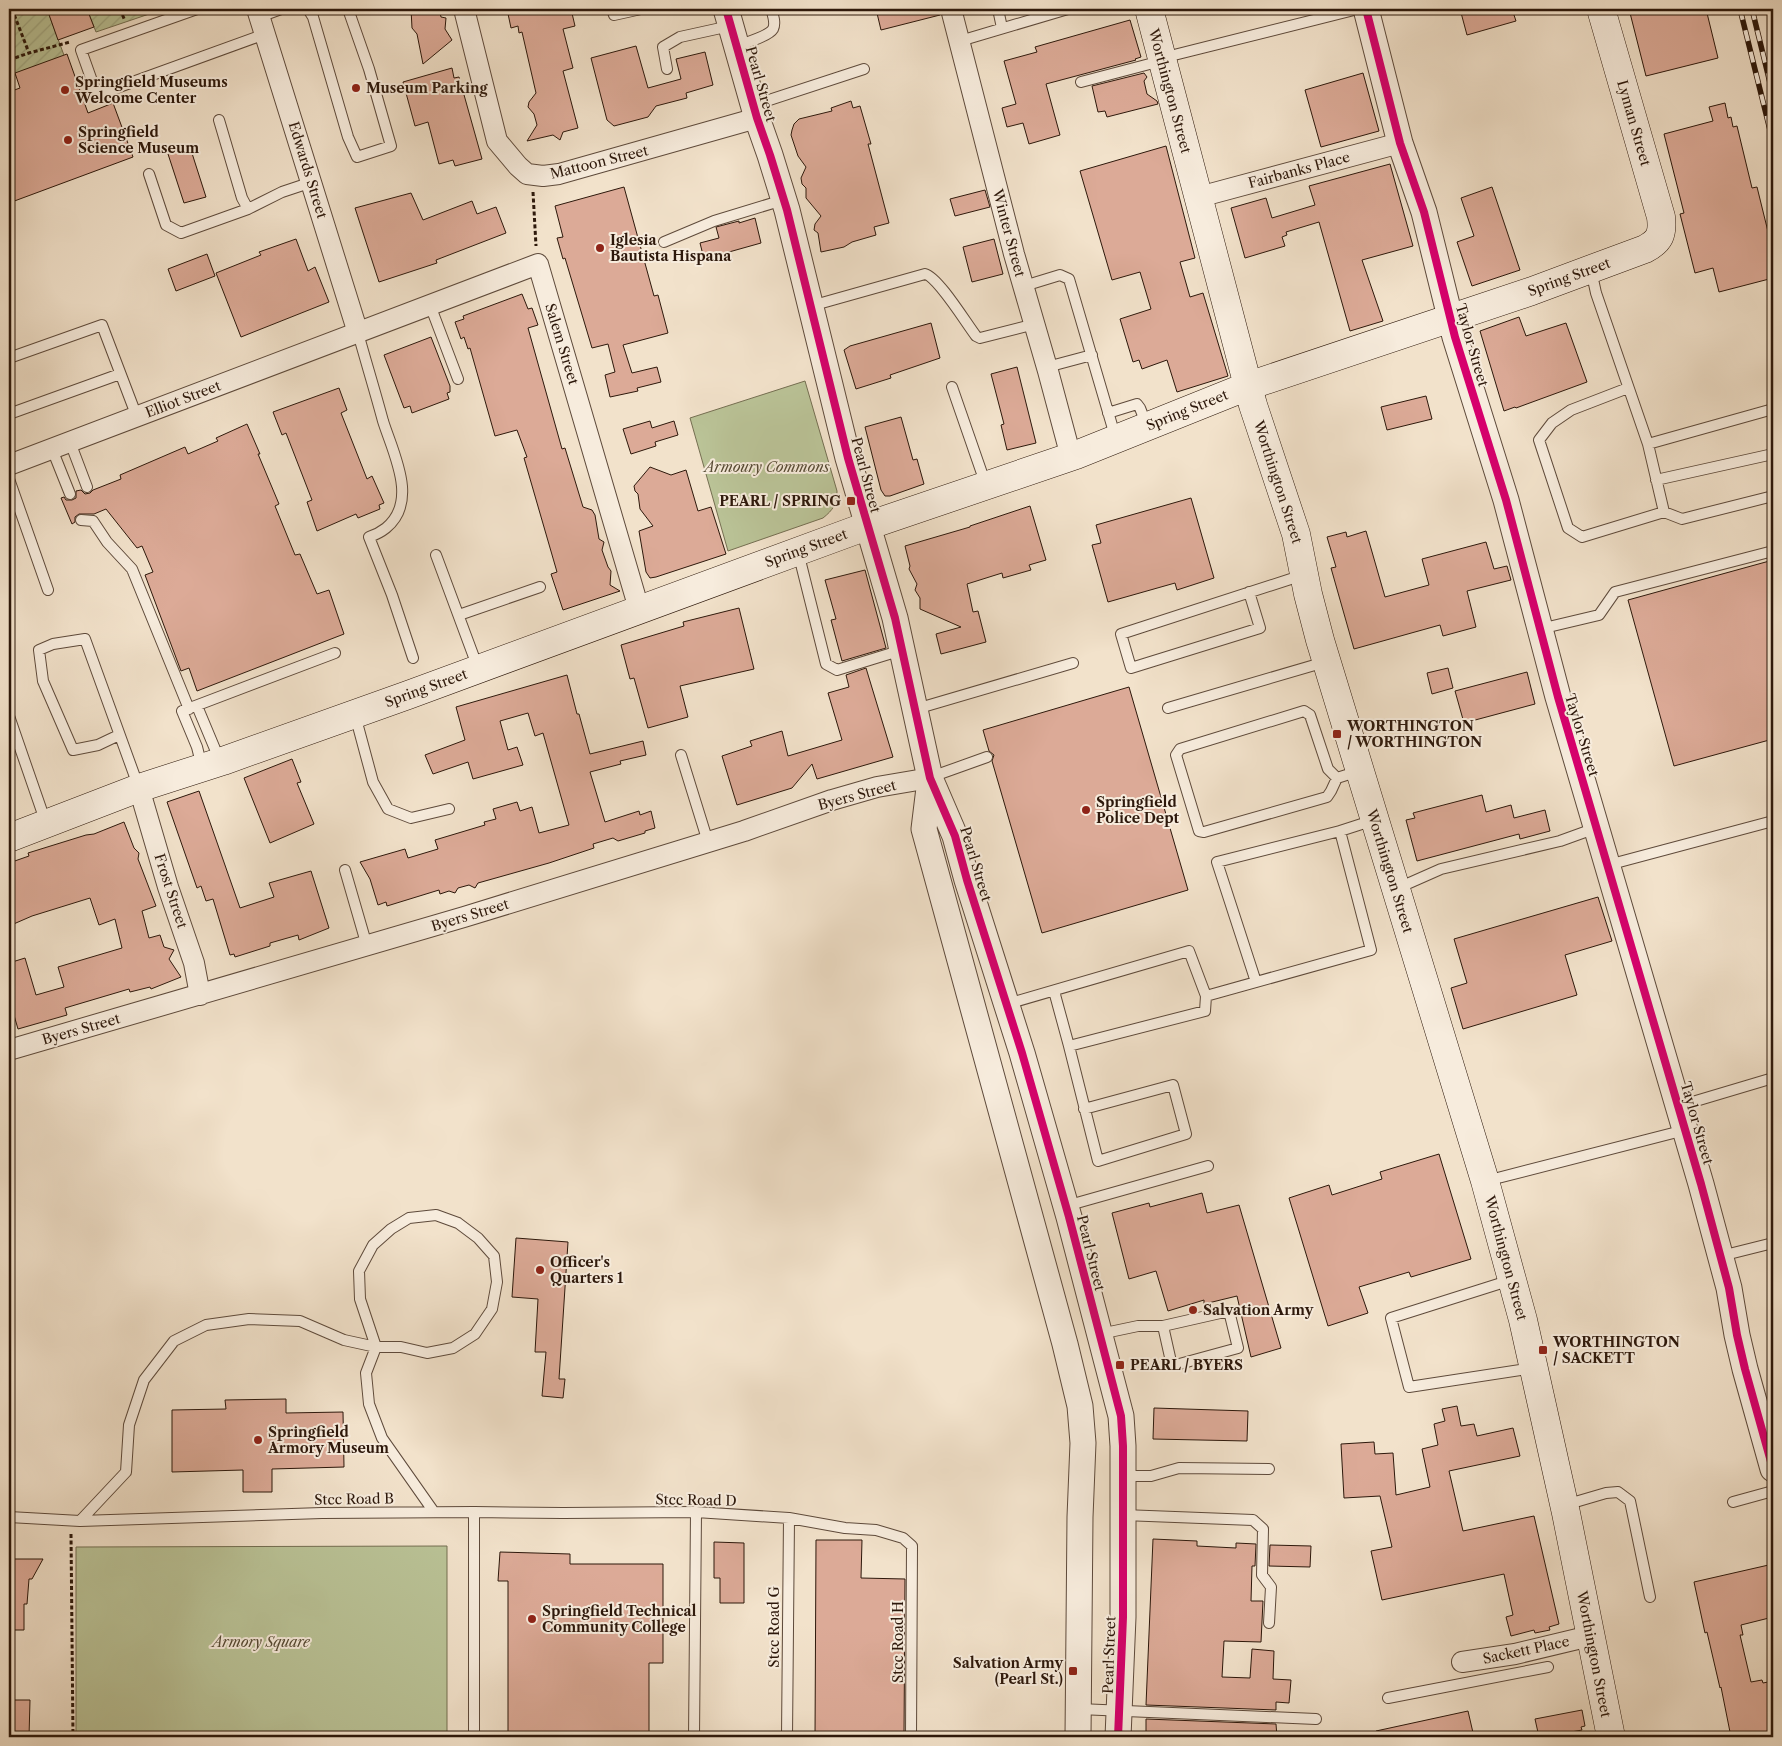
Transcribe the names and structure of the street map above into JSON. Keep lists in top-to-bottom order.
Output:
{
  "streets": {
    "main road": ["Worthington Street", "Lyman Street", "Spring Street"],
    "street": [
      "Pearl Street",
      "Mattoon Street",
      "Edwards Street",
      "Fairbanks Place",
      "Winter Street",
      "Salem Street",
      "Taylor Street",
      "Elliot Street",
      "Byers Street",
      "Frost Street",
      "Sackett Place"
    ],
    "lane": [
      "Stcc Road B",
      "Stcc Road D",
      "Stcc Road G",
      "Stcc Road H"
    ]
  },
  "crossings": [
    ["Pearl Street", "Mattoon Street"],
    ["Pearl Street", "Spring Street"],
    ["Pearl Street", "Byers Street"],
    ["Worthington Street", "Fairbanks Place"],
    ["Worthington Street", "Spring Street"],
    ["Worthington Street", "Sackett Place"],
    ["Lyman Street", "Spring Street"],
    ["Edwards Street", "Elliot Street"],
    ["Fairbanks Place", "Taylor Street"],
    ["Winter Street", "Spring Street"],
    ["Spring Street", "Salem Street"],
    ["Spring Street", "Taylor Street"],
    ["Spring Street", "Frost Street"],
    ["Byers Street", "Frost Street"],
    ["Stcc Road B", "Stcc Road D"],
    ["Stcc Road D", "Stcc Road G"],
    ["Stcc Road D", "Stcc Road H"]
  ],
  "parks": ["Armoury Commons", "Armory Square"],
  "places": {
    "other": [
      "Museum Parking",
      "Springfield Museums Welcome Center",
      "Springfield Science Museum",
      "Iglesia Bautista Hispana",
      "Springfield Police Dept",
      "Officer's Quarters 1",
      "Salvation Army",
      "Springfield Armory Museum",
      "Springfield Technical Community College"
    ],
    "transit": [
      "PEARL / SPRING",
      "WORTHINGTON / WORTHINGTON",
      "WORTHINGTON / SACKETT",
      "PEARL / BYERS",
      "Salvation Army (Pearl St.)"
    ]
  }
}
